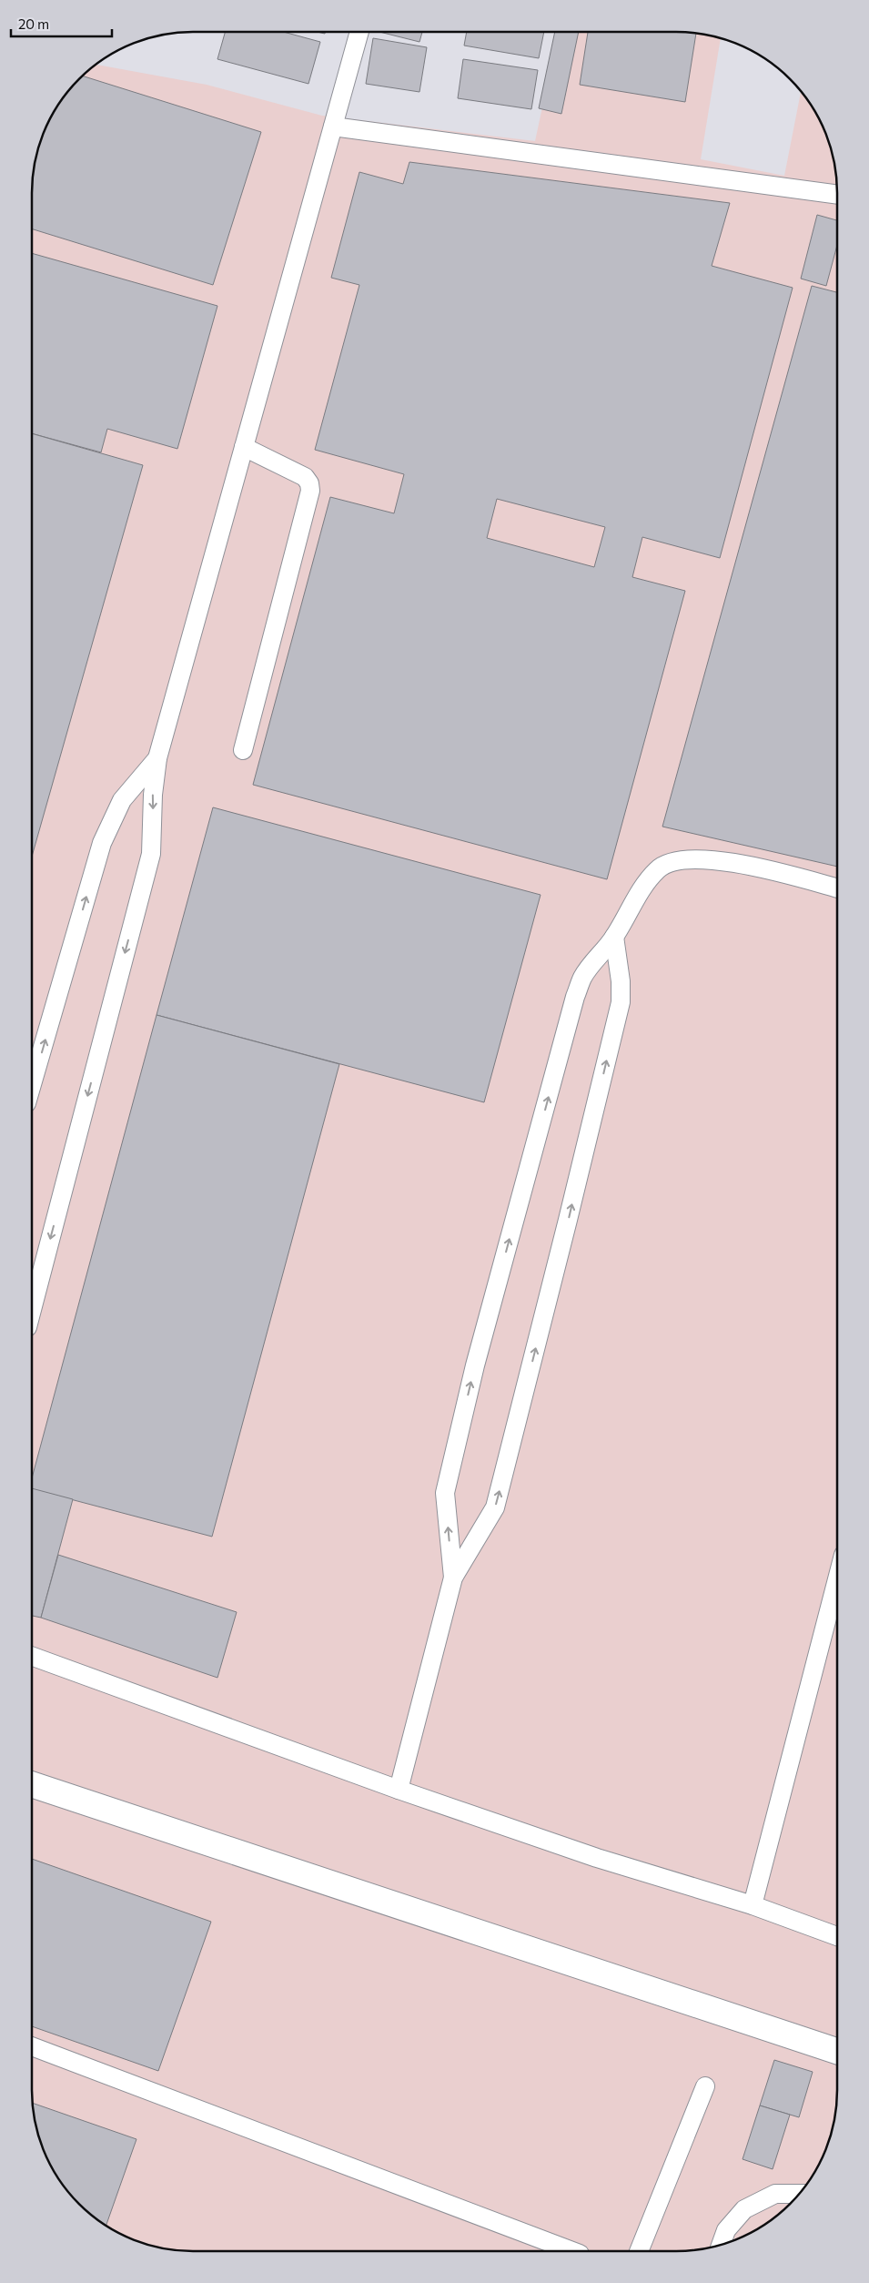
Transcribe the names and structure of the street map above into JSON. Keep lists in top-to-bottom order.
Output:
{
  "scale_bar": "20 m"
}
